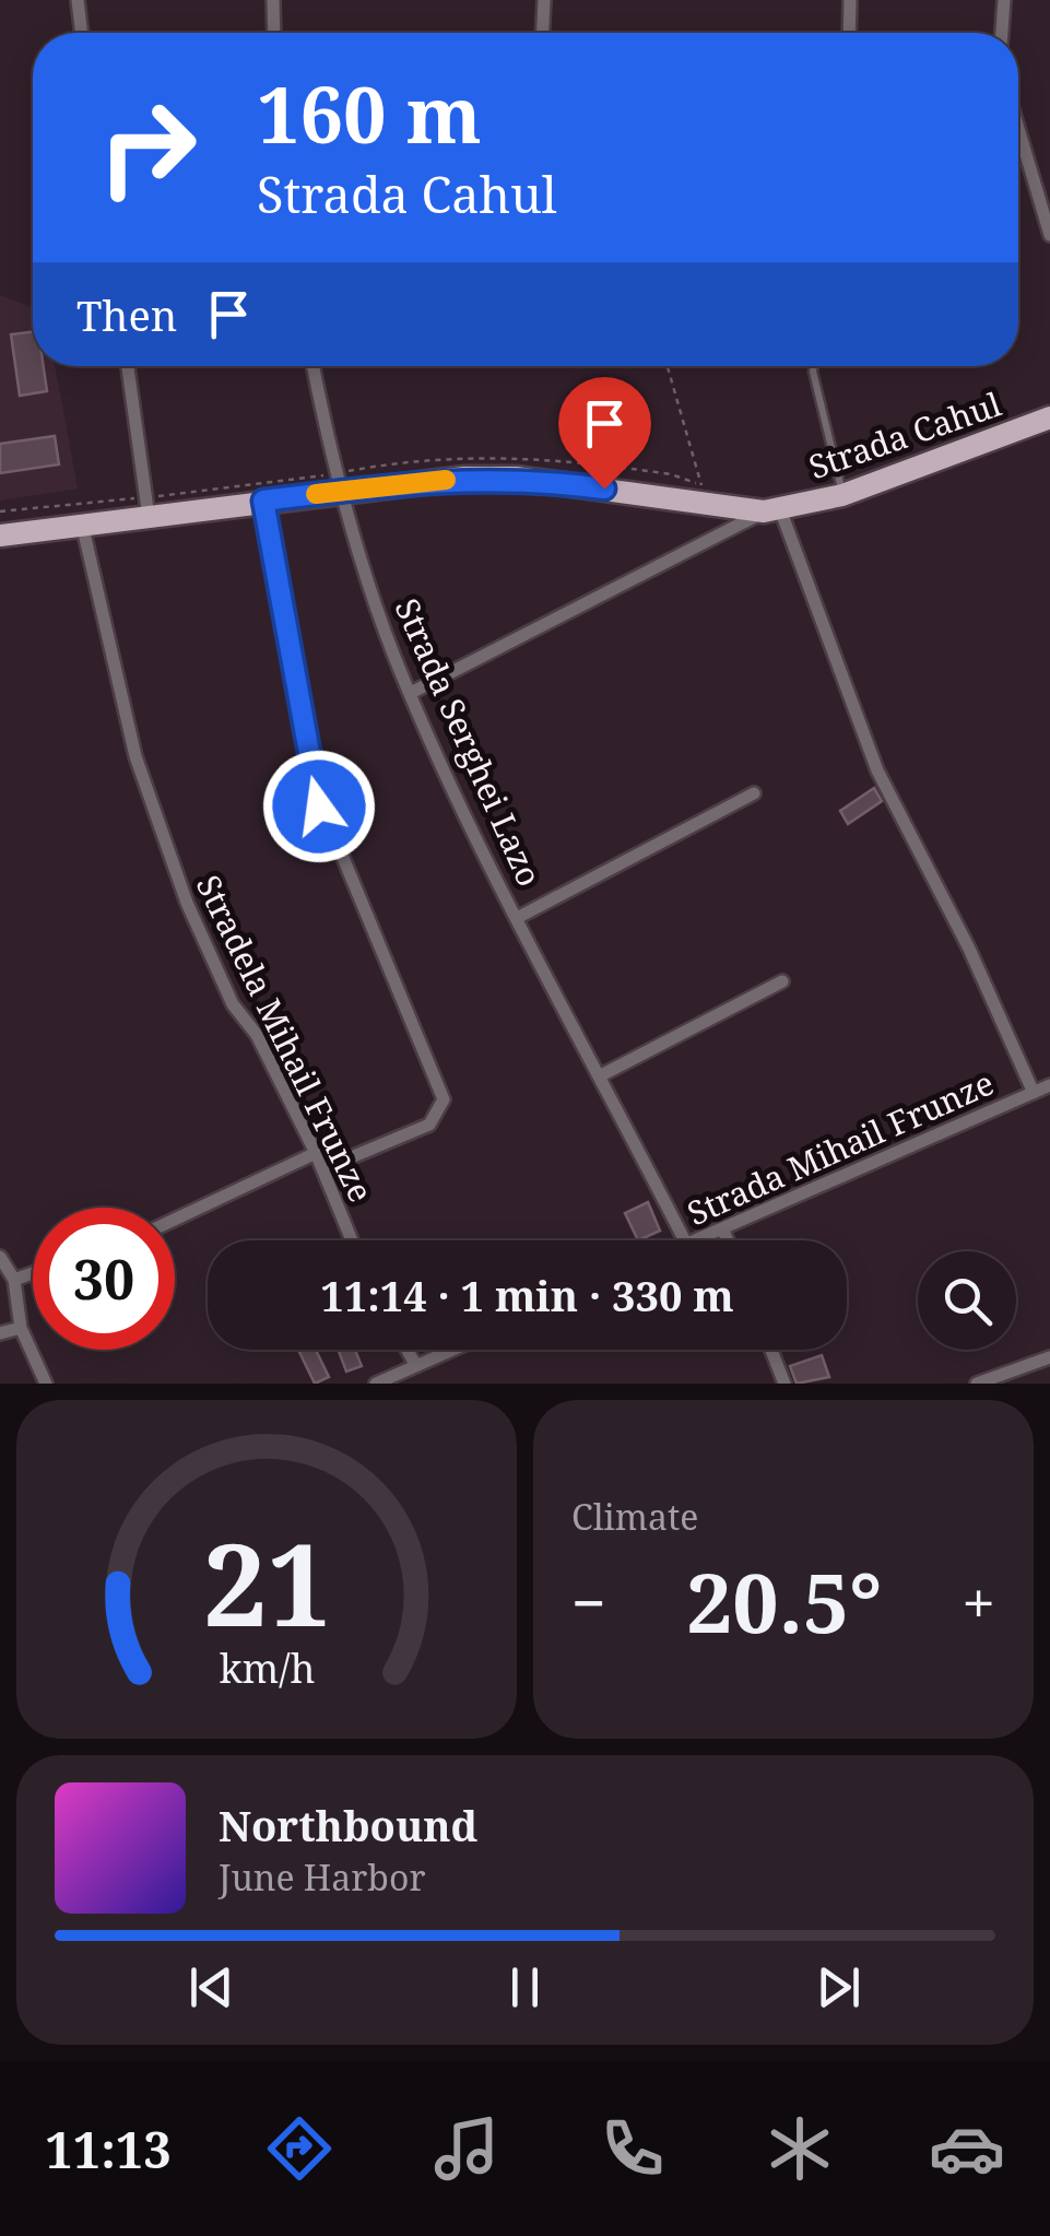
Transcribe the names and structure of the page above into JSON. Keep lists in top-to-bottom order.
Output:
{
  "streets": {
    "main road": ["Strada Cahul"],
    "street": ["Strada Serghei Lazo", "Stradela Mihail Frunze", "Strada Mihail Frunze"]
  },
  "crossings": [
    ["Strada Cahul", "Strada Serghei Lazo"],
    ["Strada Cahul", "Stradela Mihail Frunze"]
  ],
  "page": {
    "turn": ["160 m", "Strada Cahul"],
    "then": "Then",
    "limit": "30",
    "trip": "11:14 · 1 min · 330 m",
    "tile": "Climate",
    "heat": ["−", "20.5°", "+"],
    "song": ["Northbound", "June Harbor"],
    "tabs": "11:13",
    "gauge": ["21", "km/h"]
  }
}
